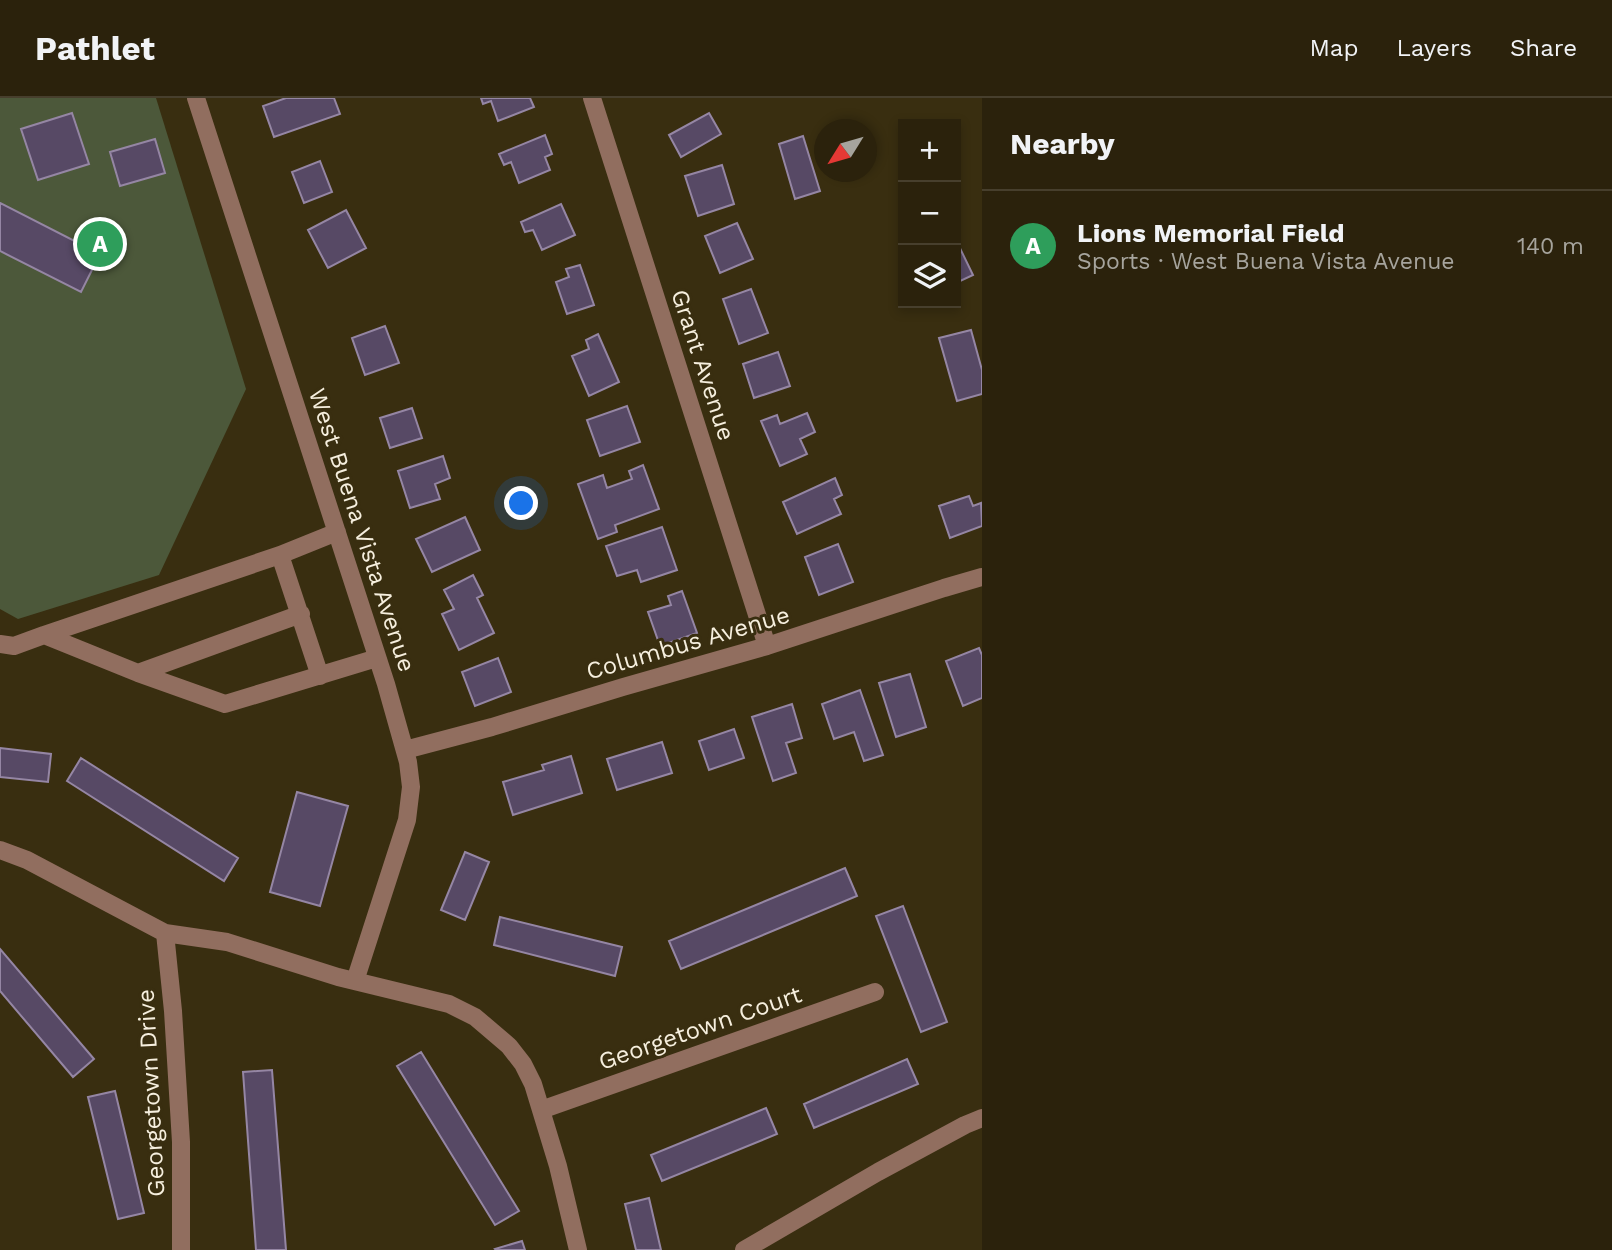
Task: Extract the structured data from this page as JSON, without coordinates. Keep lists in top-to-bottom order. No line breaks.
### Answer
{"streets":{"street":["Grant Avenue","West Buena Vista Avenue","Columbus Avenue","Georgetown Court","Georgetown Drive"]},"crossings":[["Grant Avenue","Columbus Avenue"],["West Buena Vista Avenue","Columbus Avenue"]],"north":"bottom left","page":{"header":"Pathlet","nav":["Map","Layers","Share"],"heading":"Nearby","map_buttons":["+","−"],"list":[{"mark":"A","name":"Lions Memorial Field","note":"Sports · West Buena Vista Avenue","value":"140 m"}],"pins":"A"}}
